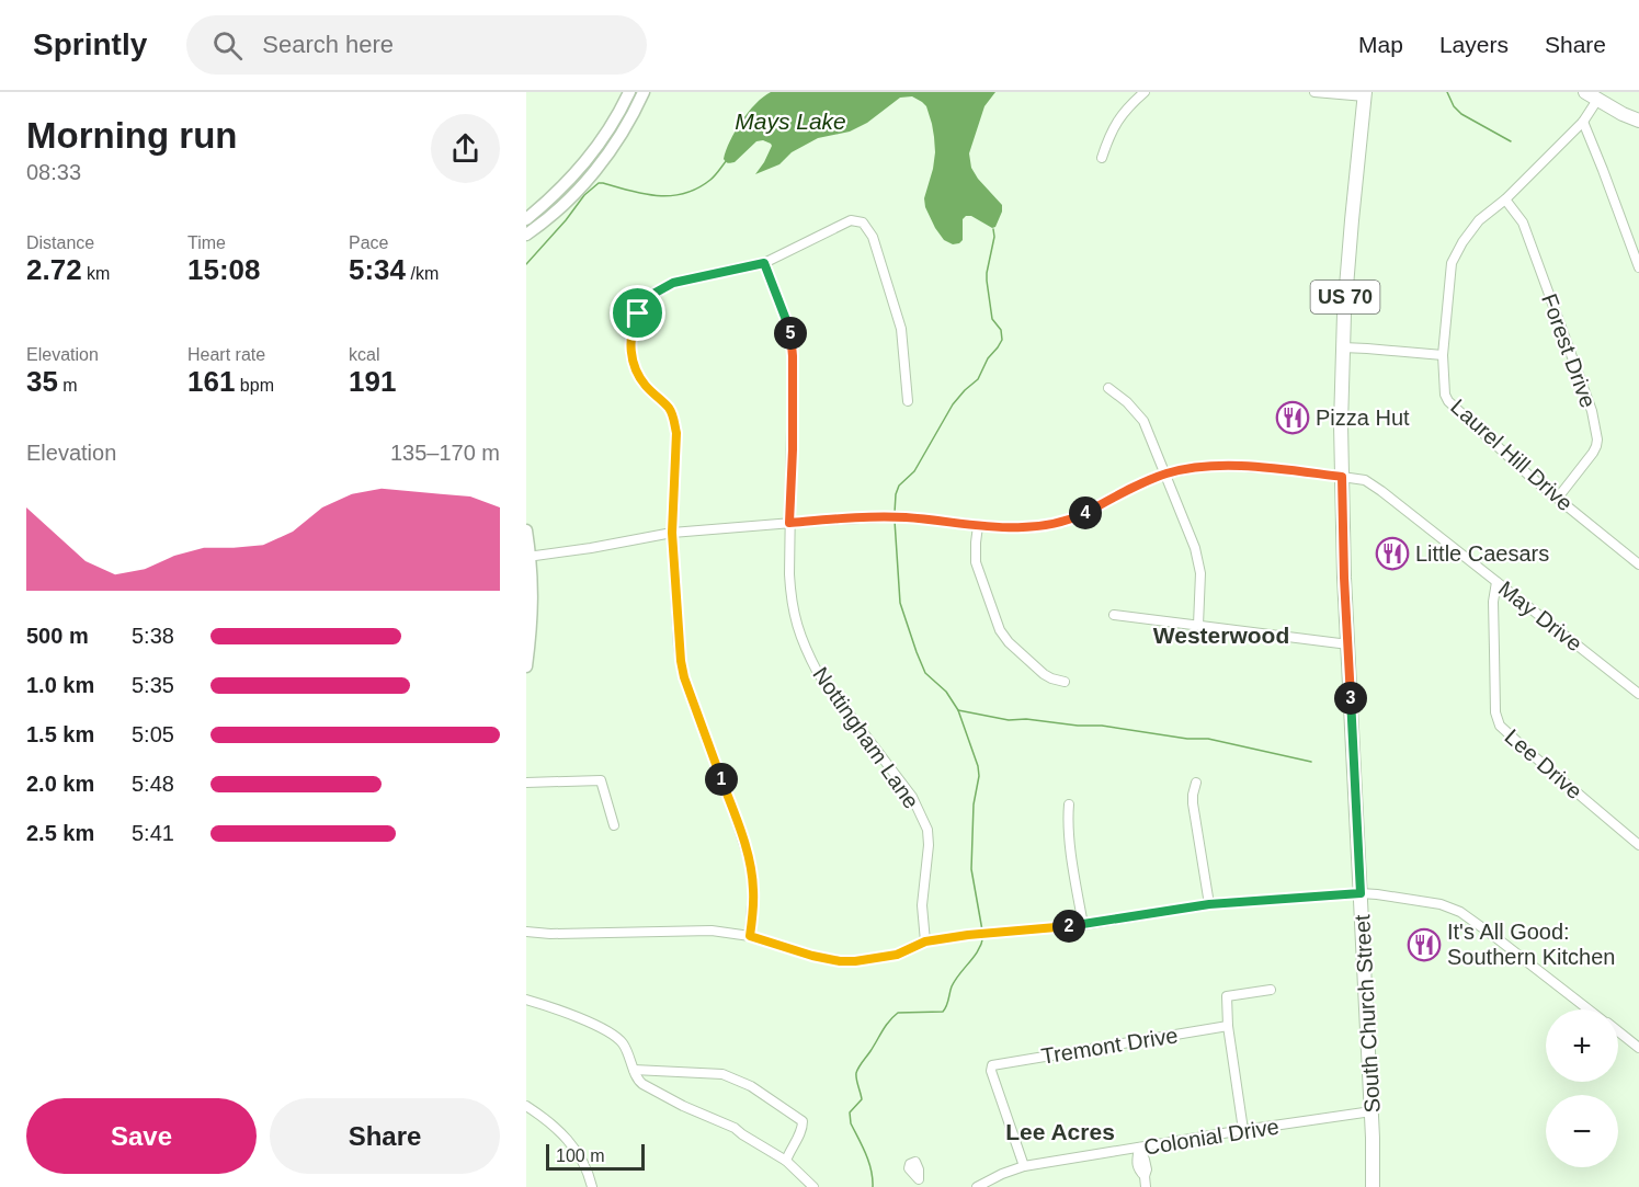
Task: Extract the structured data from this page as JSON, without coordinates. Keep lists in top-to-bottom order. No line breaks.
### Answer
{"streets":{"main road":["US 70","South Church Street"],"street":["Forest Drive","Laurel Hill Drive","May Drive","Nottingham Lane","Lee Drive","Tremont Drive","Colonial Drive"]},"crossings":[["Forest Drive","Laurel Hill Drive"],["May Drive","Nottingham Lane"],["May Drive","Lee Drive"],["May Drive","South Church Street"],["South Church Street","Colonial Drive"],["Tremont Drive","Colonial Drive"]],"districts":["Westerwood","Lee Acres"],"water":["Mays Lake"],"places":{"restaurant":["Pizza Hut","Little Caesars","It's All Good: Southern Kitchen"]},"scale_bar":"100 m","page":{"header":"Sprintly","search":"Search here","nav":["Map","Layers","Share"],"heading":["Morning run","08:33"],"stats":[["Distance","2.72 km"],["Time","15:08"],["Pace","5:34 /km"],["Elevation","35 m"],["Heart rate","161 bpm"],["kcal","191"]],"pins":["5","4","3","1","2"],"chart":["Elevation","135–170 m"],"list":[{"name":"500 m","note":"5:38"},{"name":"1.0 km","note":"5:35"},{"name":"1.5 km","note":"5:05"},{"name":"2.0 km","note":"5:48"},{"name":"2.5 km","note":"5:41"}],"map_buttons":["+","−"],"buttons":["Save","Share"],"scale":"100 m"}}
